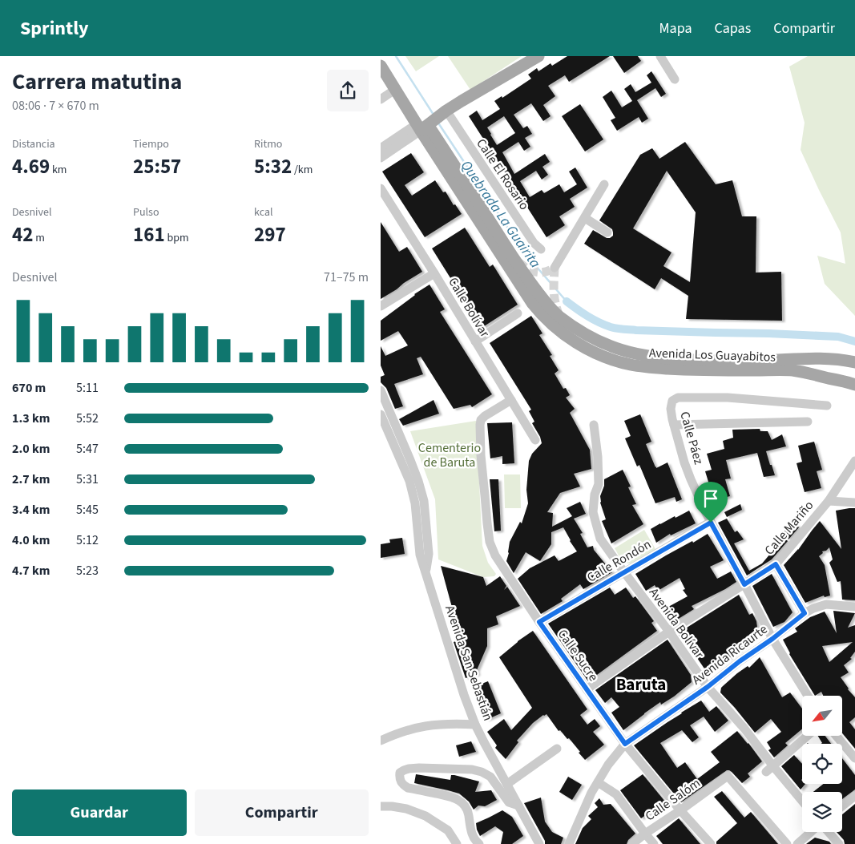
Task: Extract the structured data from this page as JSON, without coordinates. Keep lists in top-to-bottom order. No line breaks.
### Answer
{"streets":{"main road":["Avenida Los Guayabitos"],"street":["Calle El Rosario","Calle Bolívar","Calle Páez","Calle Mariño","Calle Rondón","Avenida Bolívar","Avenida Ricaurte","Calle Sucre","Avenida San Sebastián","Calle Salóm"]},"crossings":[["Calle El Rosario","Avenida Los Guayabitos"],["Calle Bolívar","Calle Sucre"],["Calle Páez","Calle Mariño"],["Calle Páez","Calle Rondón"],["Calle Páez","Avenida Ricaurte"],["Calle Mariño","Avenida Bolívar"],["Calle Mariño","Calle Sucre"],["Calle Rondón","Avenida Bolívar"],["Calle Rondón","Calle Sucre"],["Avenida Bolívar","Avenida Ricaurte"],["Avenida Ricaurte","Calle Sucre"],["Calle Sucre","Calle Salóm"]],"districts":["Baruta"],"water":["Quebrada La Guairita"],"parks":["Cementerio de Baruta"],"north":"bottom left","page":{"header":"Sprintly","nav":["Mapa","Capas","Compartir"],"heading":["Carrera matutina","08:06 · 7 × 670 m"],"stats":[["Distancia","4.69 km"],["Tiempo","25:57"],["Ritmo","5:32 /km"],["Desnivel","42 m"],["Pulso","161 bpm"],["kcal","297"]],"chart":["Desnivel","71–75 m"],"list":[{"name":"670 m","note":"5:11"},{"name":"1.3 km","note":"5:52"},{"name":"2.0 km","note":"5:47"},{"name":"2.7 km","note":"5:31"},{"name":"3.4 km","note":"5:45"},{"name":"4.0 km","note":"5:12"},{"name":"4.7 km","note":"5:23"}],"buttons":["Guardar","Compartir"]}}
